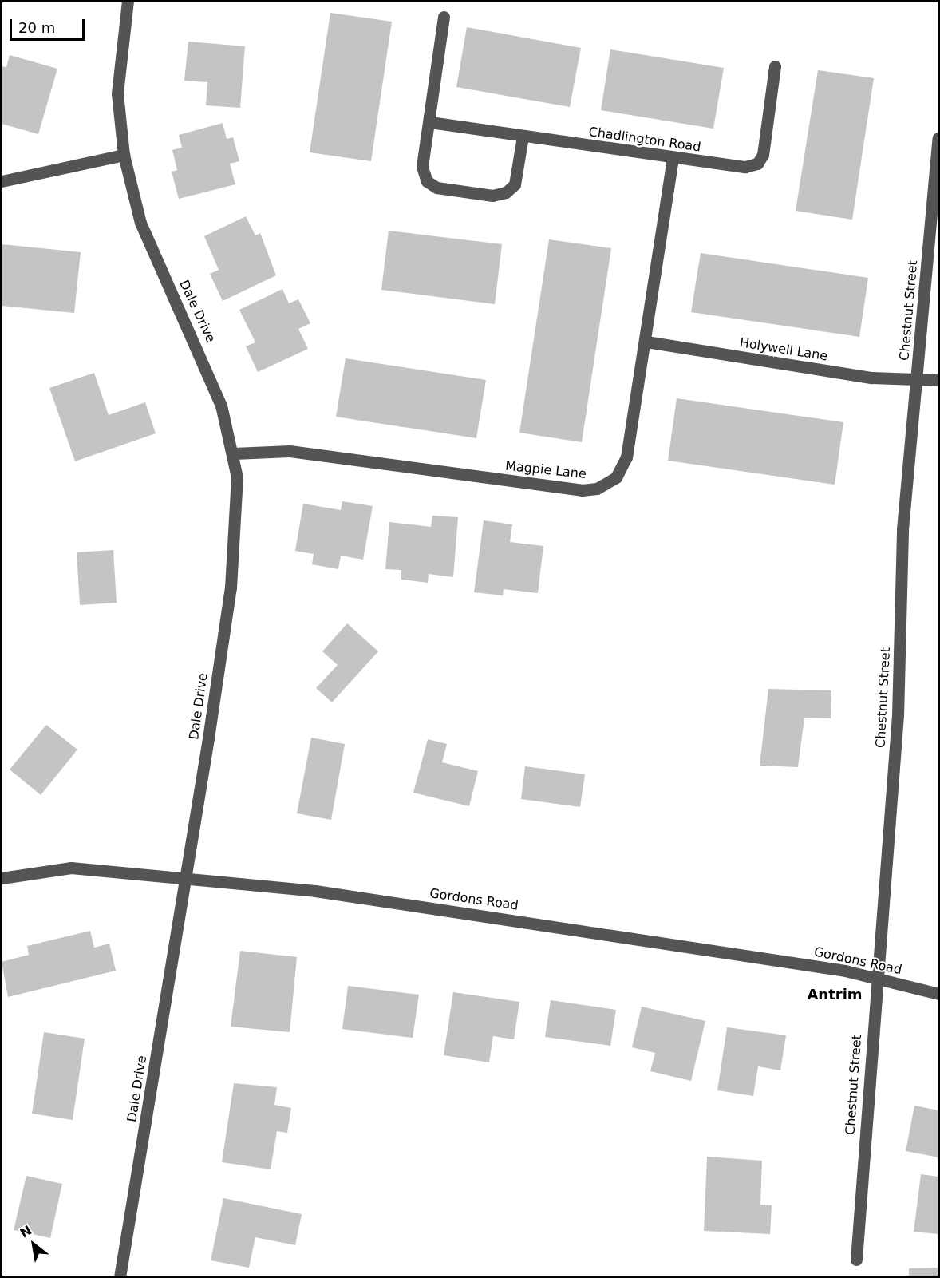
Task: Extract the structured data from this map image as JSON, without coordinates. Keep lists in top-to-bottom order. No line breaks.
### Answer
{"streets":{"street":["Chadlington Road","Chestnut Street","Dale Drive","Holywell Lane","Magpie Lane","Gordons Road"]},"crossings":[["Chadlington Road","Magpie Lane"],["Chestnut Street","Holywell Lane"],["Chestnut Street","Gordons Road"],["Dale Drive","Magpie Lane"],["Dale Drive","Gordons Road"],["Holywell Lane","Magpie Lane"]],"districts":["Antrim"],"scale_bar":"20 m","north":"top left"}
